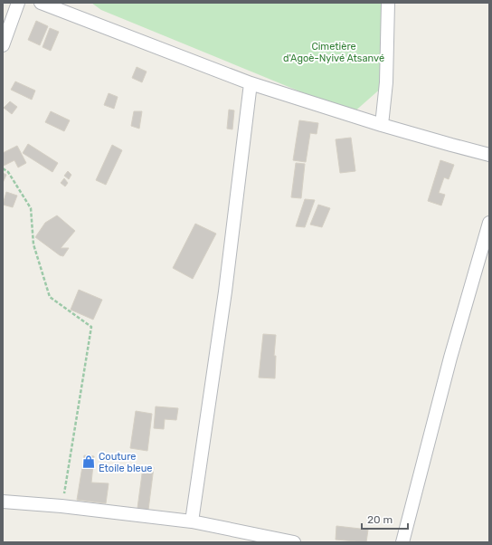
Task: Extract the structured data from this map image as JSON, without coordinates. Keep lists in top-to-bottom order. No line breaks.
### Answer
{"parks":["Cimetière d'Agoè-Nyivé Atsanvé"],"places":{"shop":["Couture Etoile bleue"]},"scale_bar":"20 m"}
